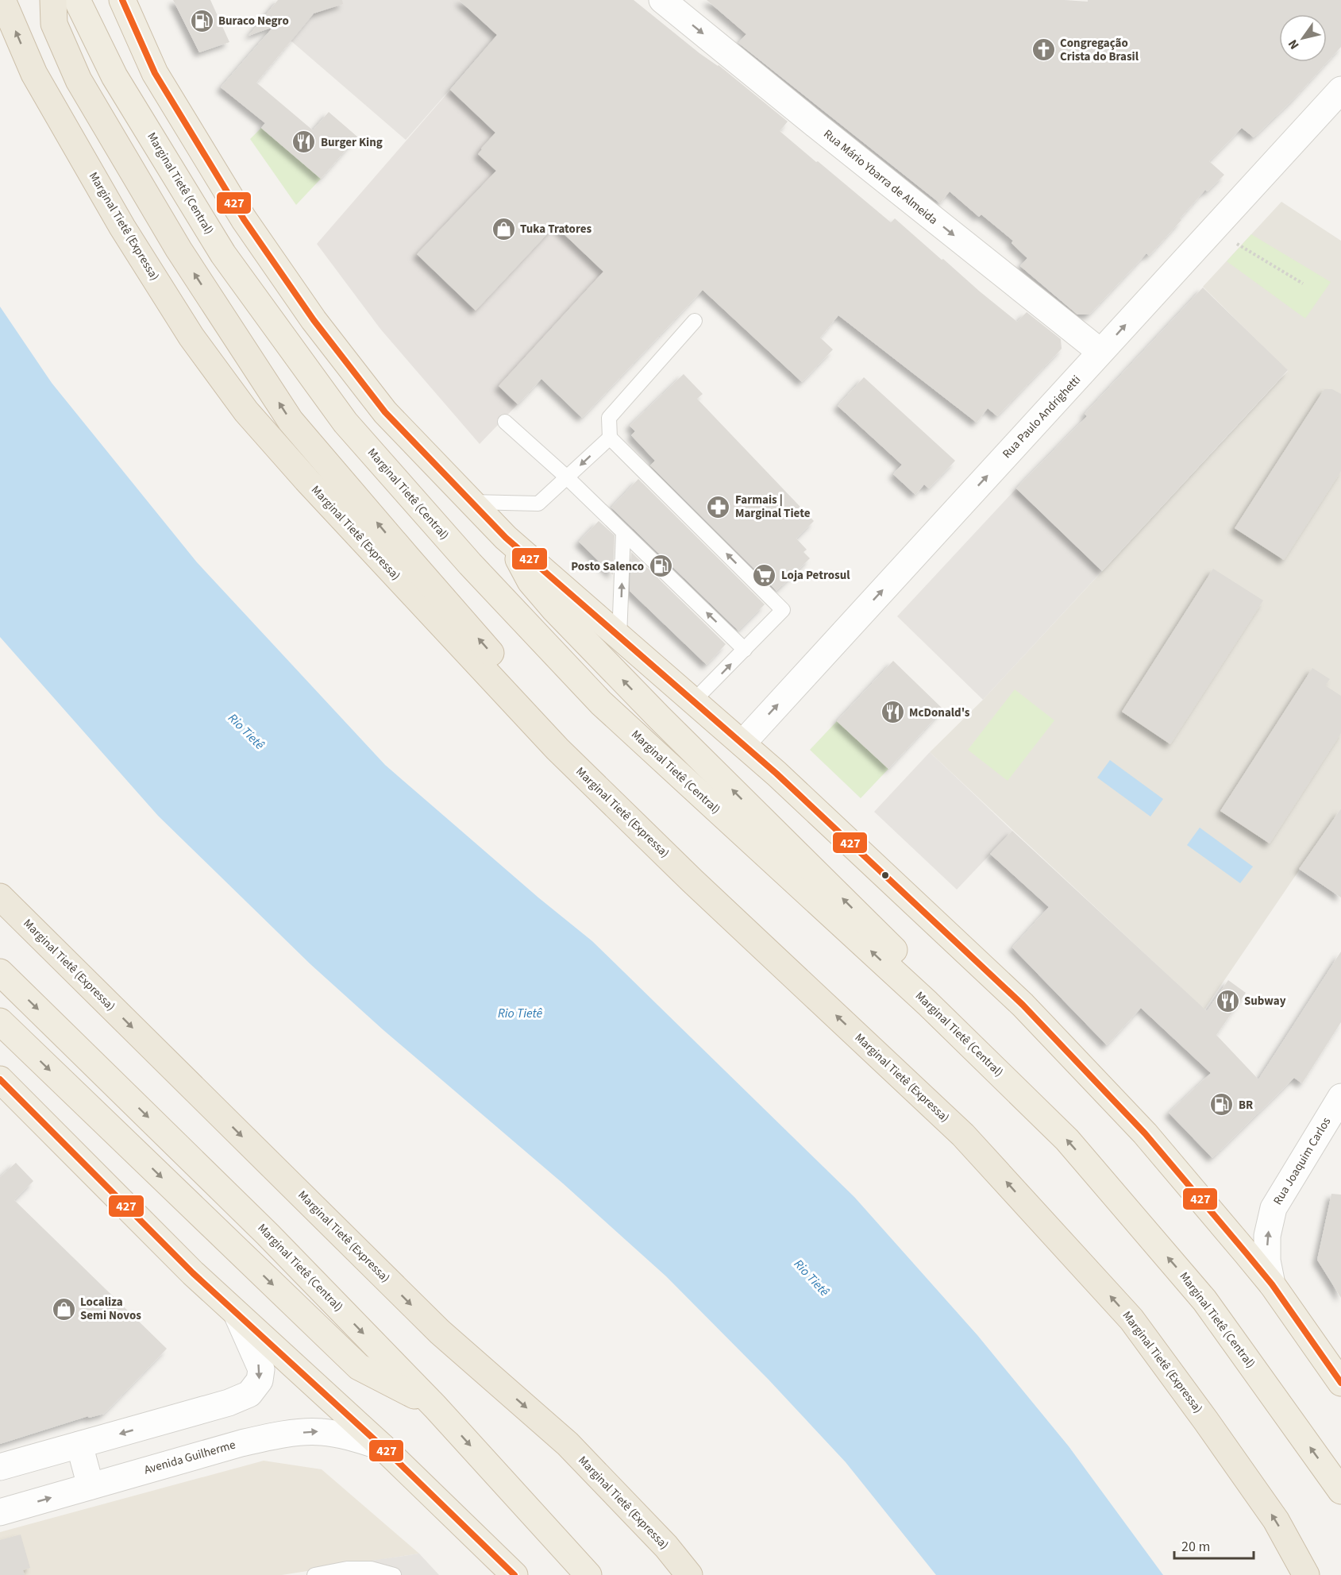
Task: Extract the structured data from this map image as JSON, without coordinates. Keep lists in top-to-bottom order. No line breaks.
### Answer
{"streets":{"highway":["Marginal Tietê (Central)","Marginal Tietê (Expressa)"],"street":["Rua Mário Ybarra de Almeida","Rua Paulo Andrighetti","Rua Joaquim Carlos","Avenida Guilherme"]},"crossings":[["Rua Mário Ybarra de Almeida","Rua Paulo Andrighetti"]],"one_way":["Rua Mário Ybarra de Almeida","Rua Paulo Andrighetti","Rua Joaquim Carlos","Avenida Guilherme"],"water":["Rio Tietê"],"places":{"fuel station":["Buraco Negro","Posto Salenco","BR"],"church":["Congregação Crista do Brasil"],"restaurant":["Burger King","McDonald's","Subway"],"shop":["Tuka Tratores","Localiza Semi Novos"],"pharmacy":["Farmais | Marginal Tiete"],"supermarket":["Loja Petrosul"]},"lines":["transit line 427"],"scale_bar":"20 m","north":"bottom left"}
